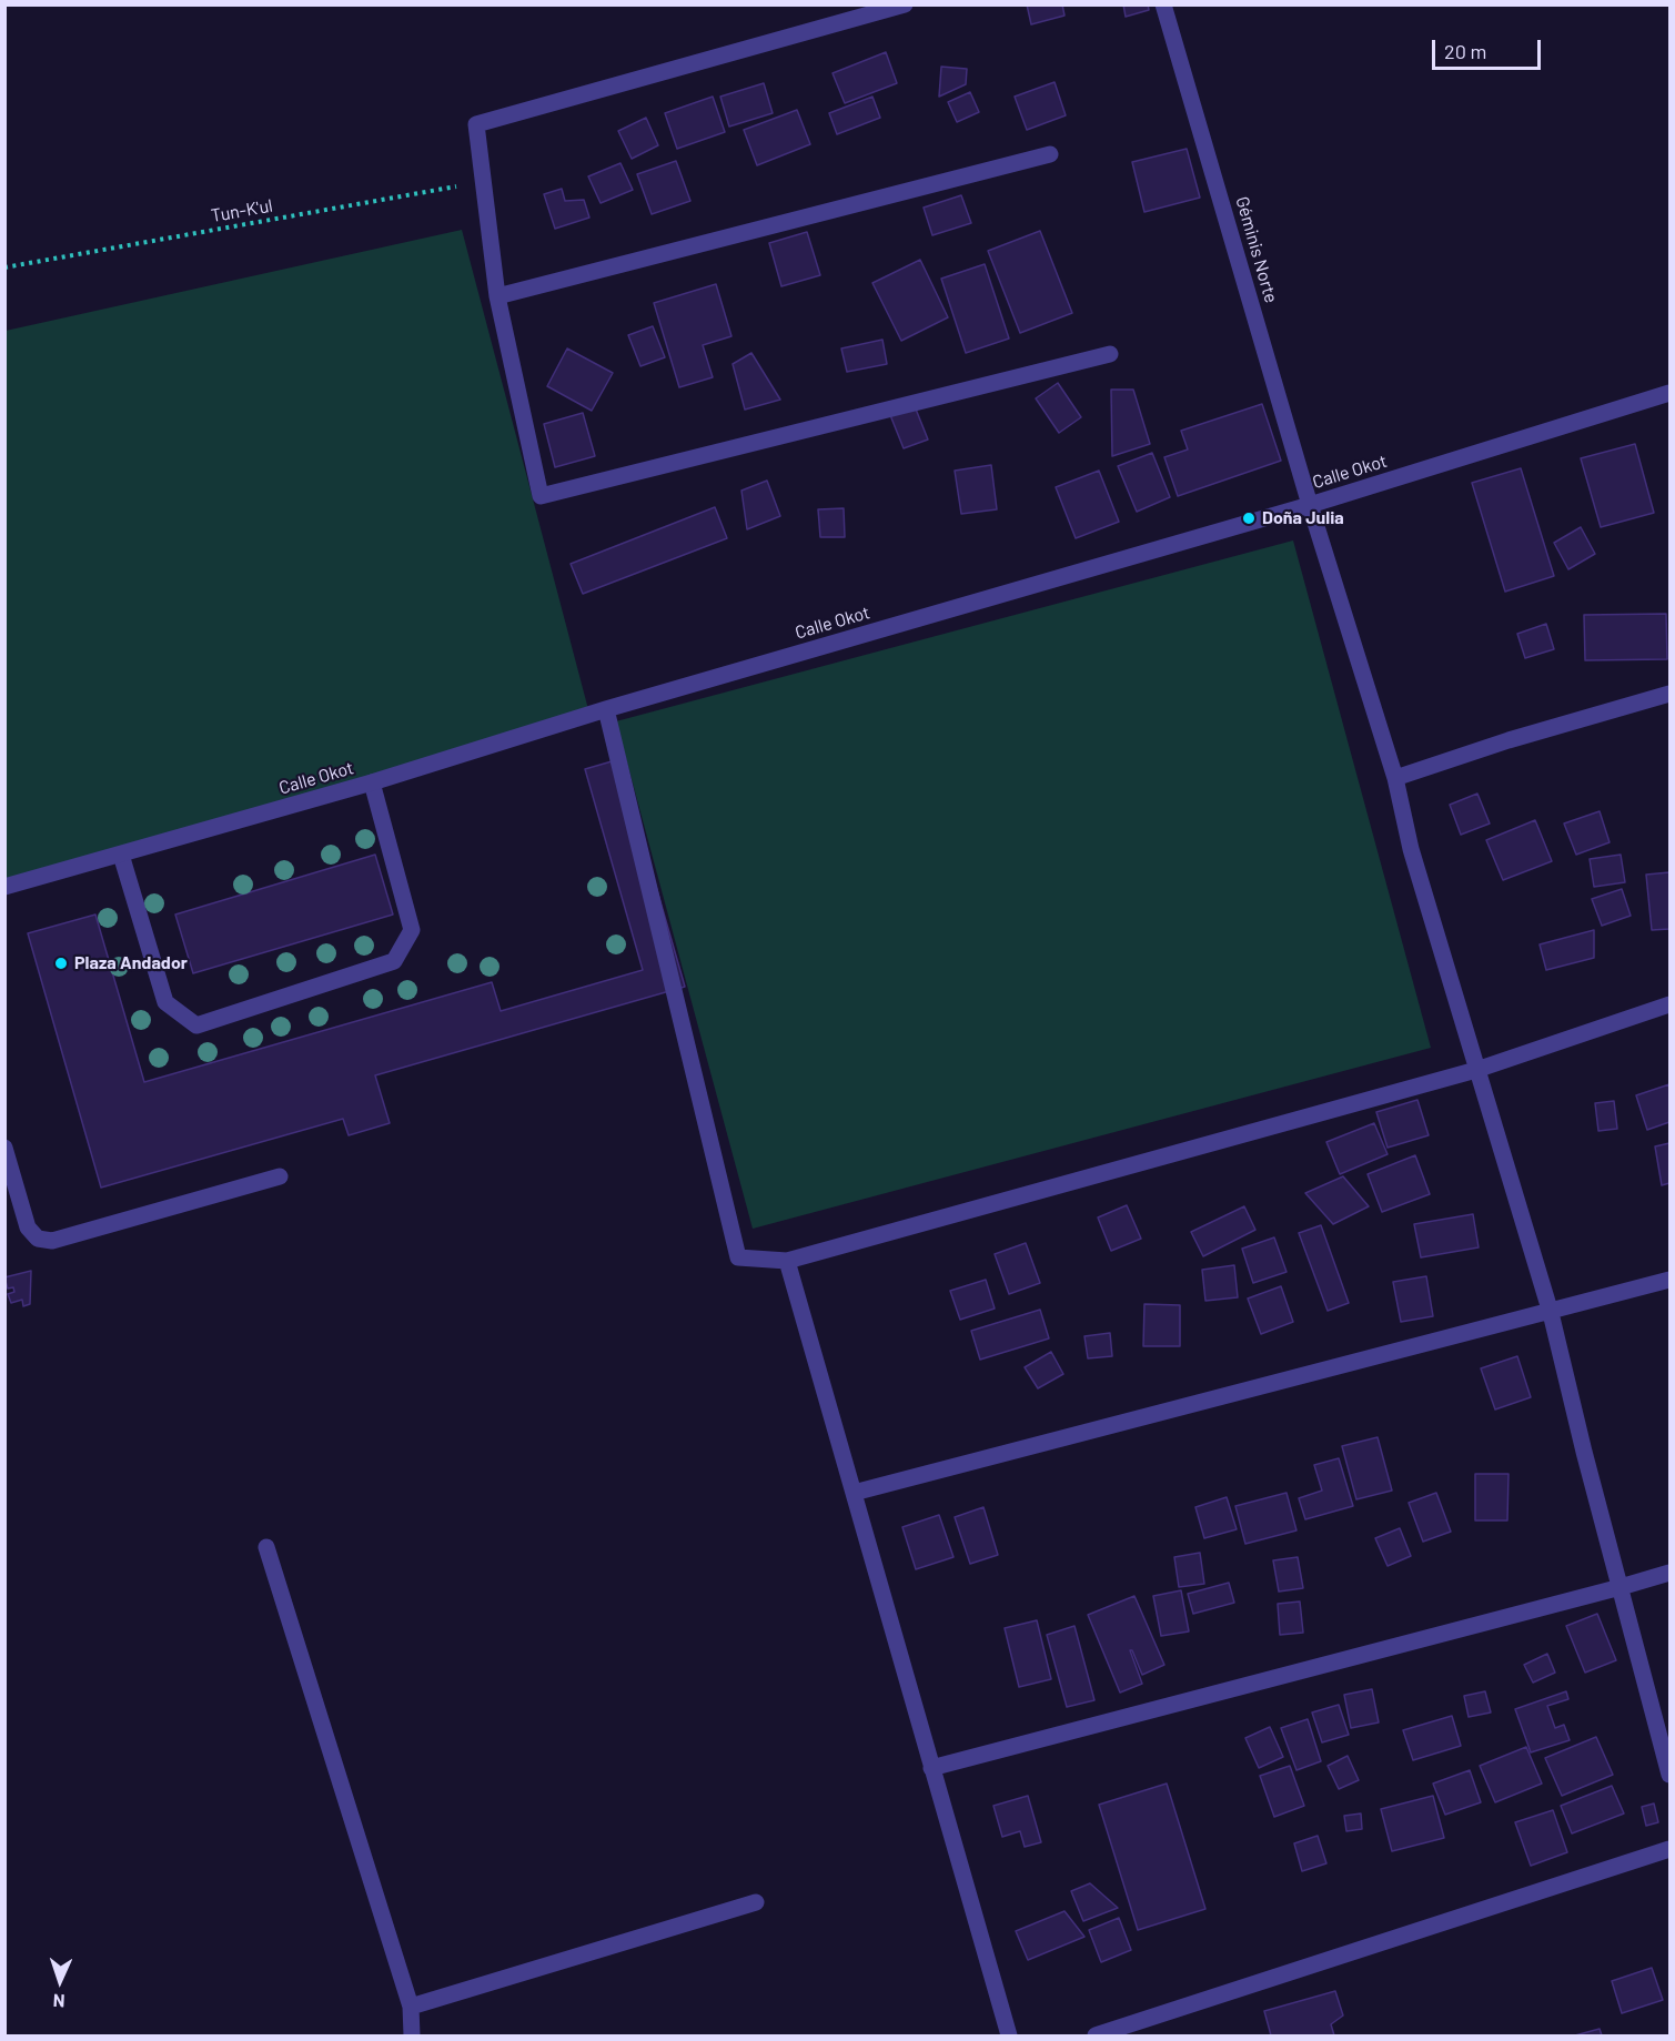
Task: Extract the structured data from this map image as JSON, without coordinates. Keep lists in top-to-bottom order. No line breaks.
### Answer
{"streets":{"street":["Géminis Norte","Calle Okot"],"path":["Tun-K'ul"]},"crossings":[["Géminis Norte","Calle Okot"]],"places":["Doña Julia","Plaza Andador"],"scale_bar":"20 m","north":"bottom"}
